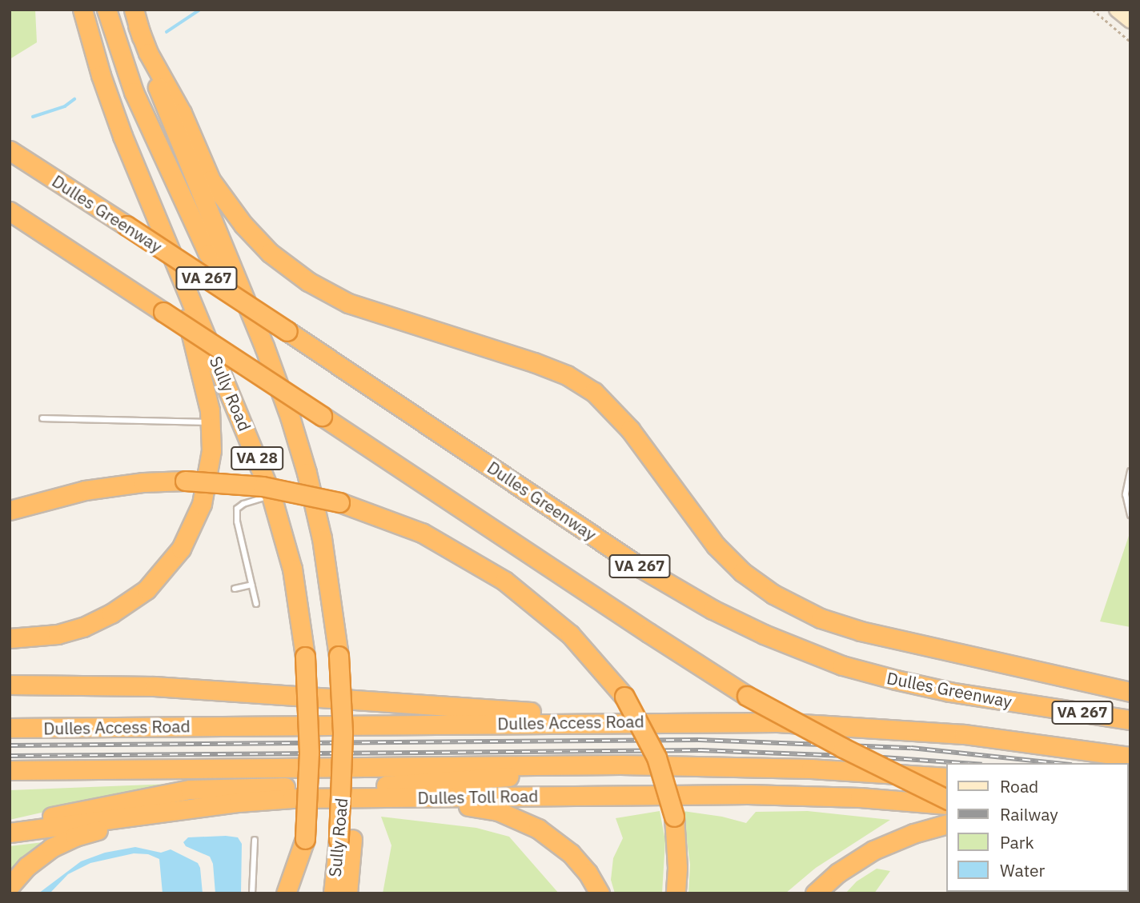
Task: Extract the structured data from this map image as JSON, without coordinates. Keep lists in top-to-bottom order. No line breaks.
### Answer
{"streets":{"highway":["Dulles Greenway","VA 267","Sully Road","VA 28","Dulles Access Road","Dulles Toll Road"]},"legend":["Road","Railway","Park","Water"]}
